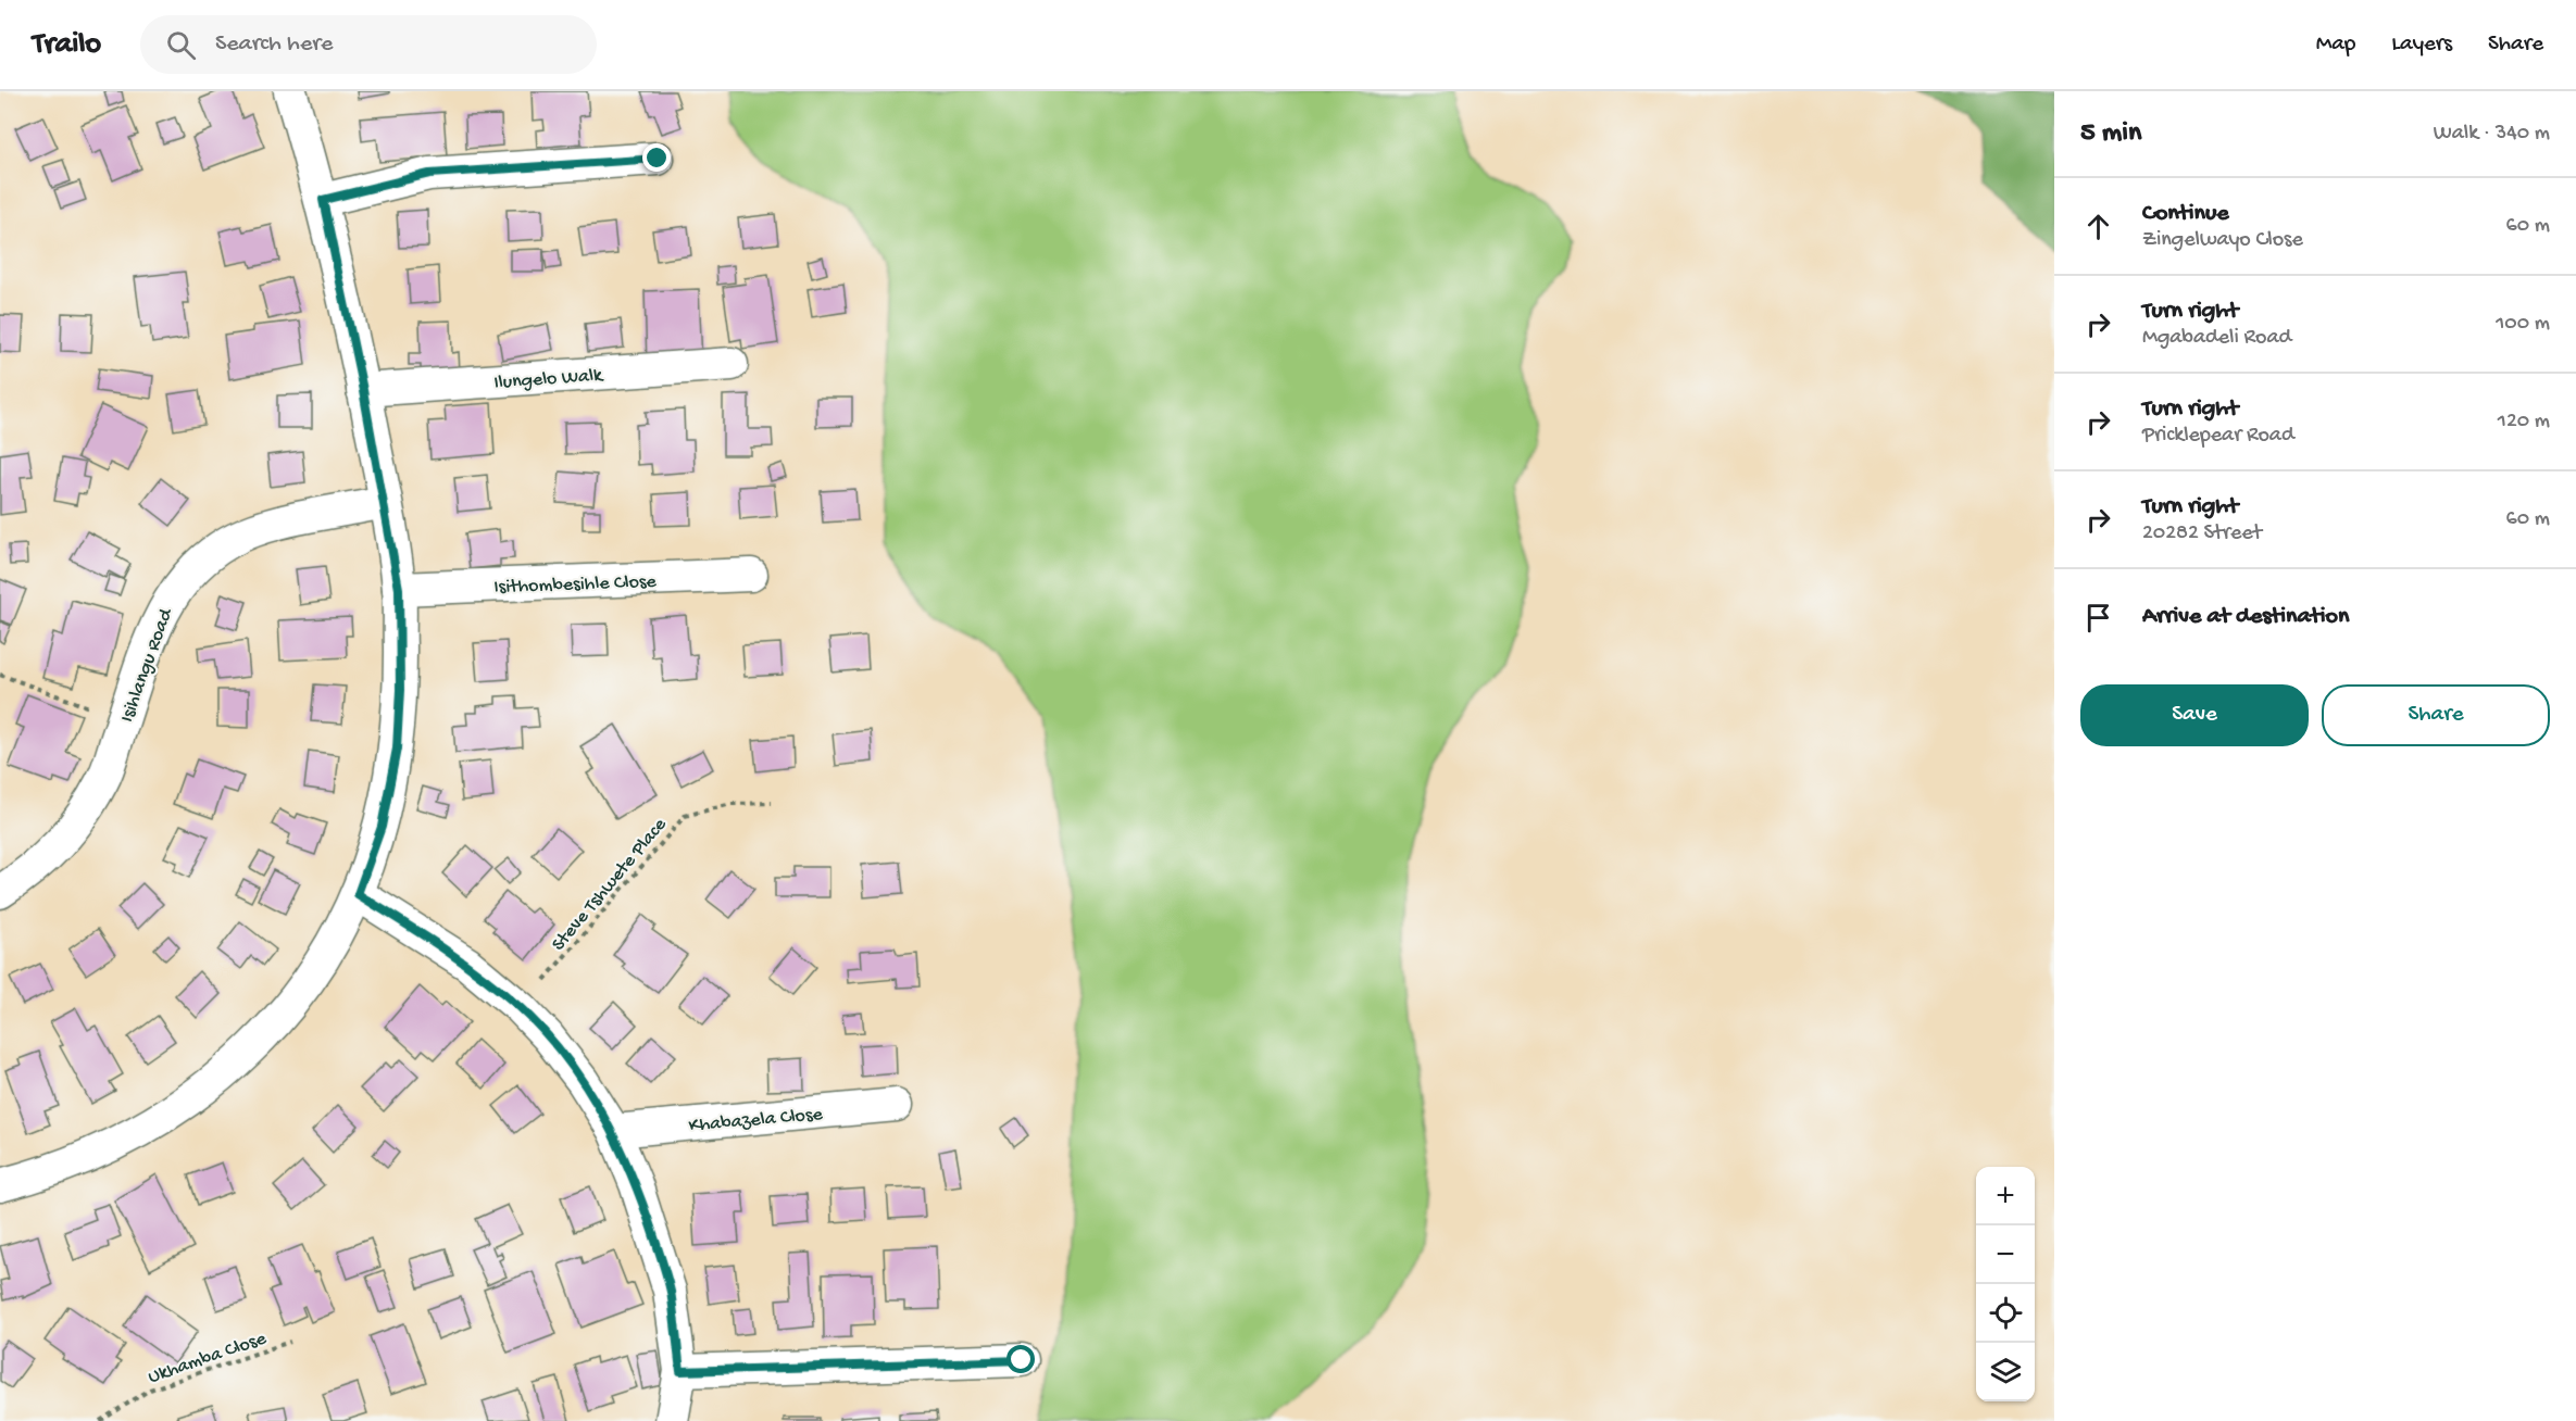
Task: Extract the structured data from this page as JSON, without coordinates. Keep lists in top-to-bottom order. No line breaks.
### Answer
{"streets":{"street":["Ilungelo Walk","Isithombesihle Close","Isihlangu Road","Khabazela Close"],"path":["Steve Tshwete Place","Ukhamba Close"]},"page":{"header":"Trailo","search":"Search here","nav":["Map","Layers","Share"],"heading":["5 min","Walk · 340 m"],"list":[["Continue","Zingelwayo Close","60 m"],["Turn right","Mgabadeli Road","100 m"],["Turn right","Pricklepear Road","120 m"],["Turn right","20282 Street","60 m"],"Arrive at destination"],"buttons":["Save","Share"],"map_buttons":["+","−"]}}
